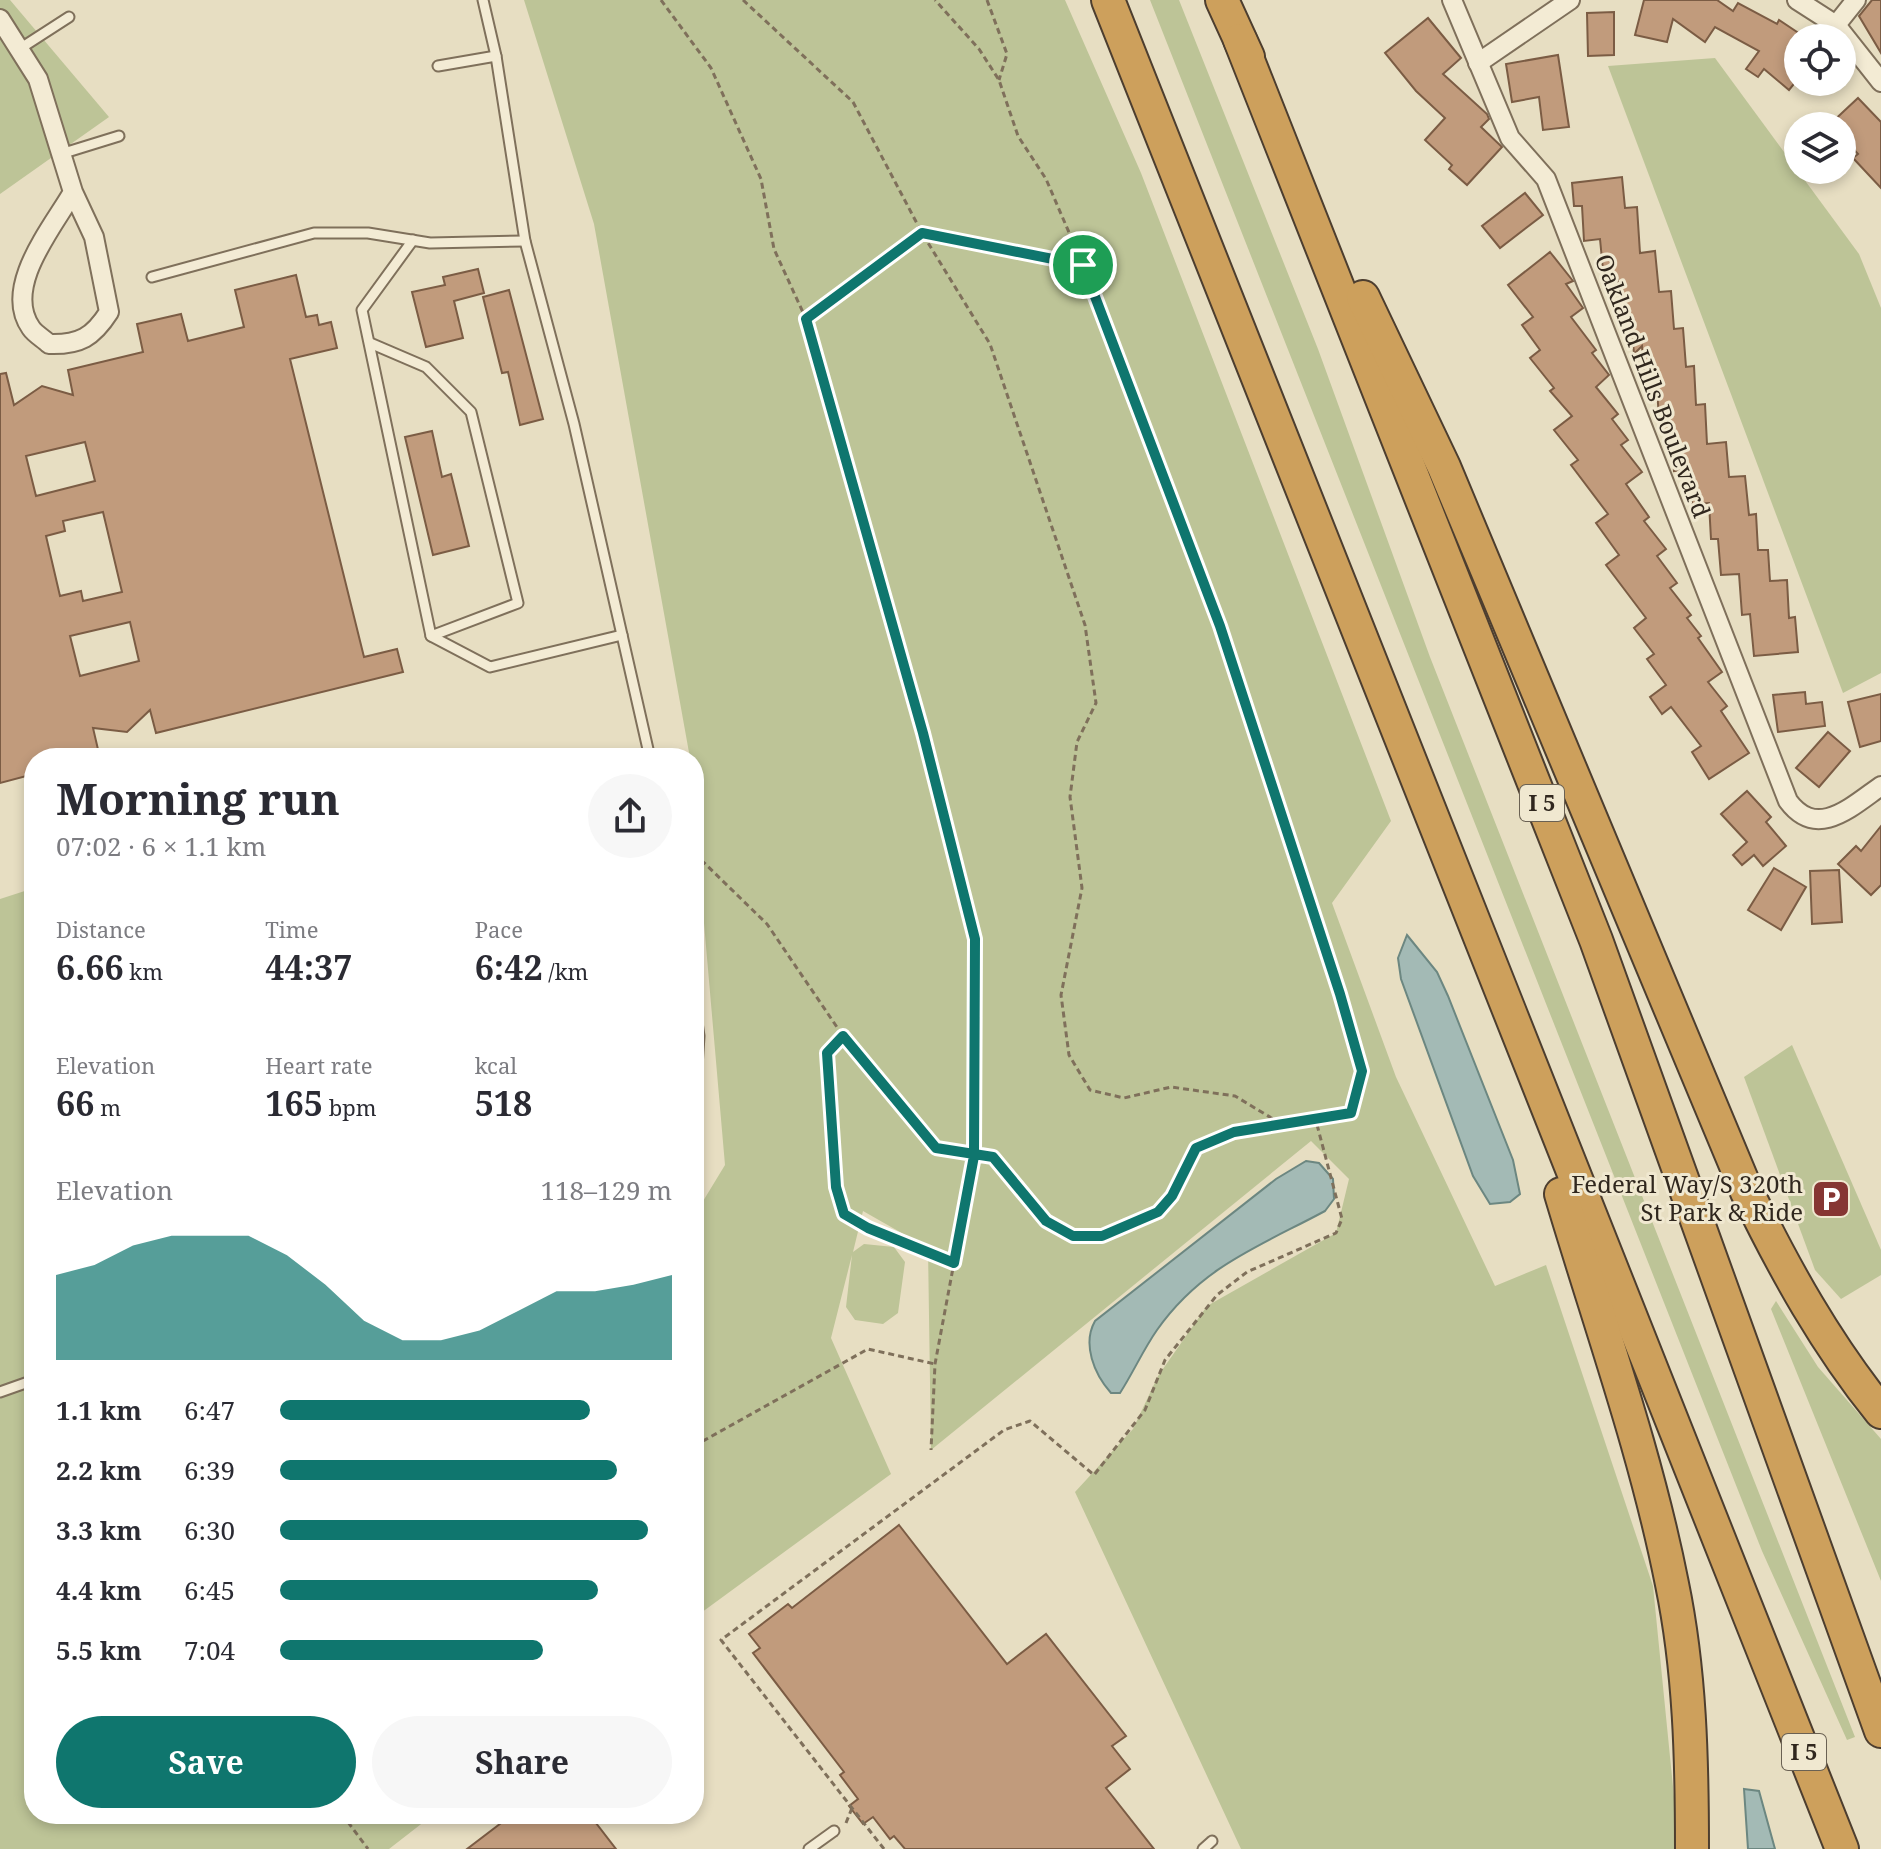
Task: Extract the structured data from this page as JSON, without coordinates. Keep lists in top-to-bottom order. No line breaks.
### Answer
{"streets":{"highway":["I 5"],"street":["Oakland Hills Boulevard"]},"places":{"parking":["Federal Way/S 320th St Park & Ride"]},"page":{"heading":["Morning run","07:02 · 6 × 1.1 km"],"stats":[["Distance","6.66 km"],["Time","44:37"],["Pace","6:42 /km"],["Elevation","66 m"],["Heart rate","165 bpm"],["kcal","518"]],"chart":["Elevation","118–129 m"],"list":[{"name":"1.1 km","note":"6:47"},{"name":"2.2 km","note":"6:39"},{"name":"3.3 km","note":"6:30"},{"name":"4.4 km","note":"6:45"},{"name":"5.5 km","note":"7:04"}],"buttons":["Save","Share"]}}
